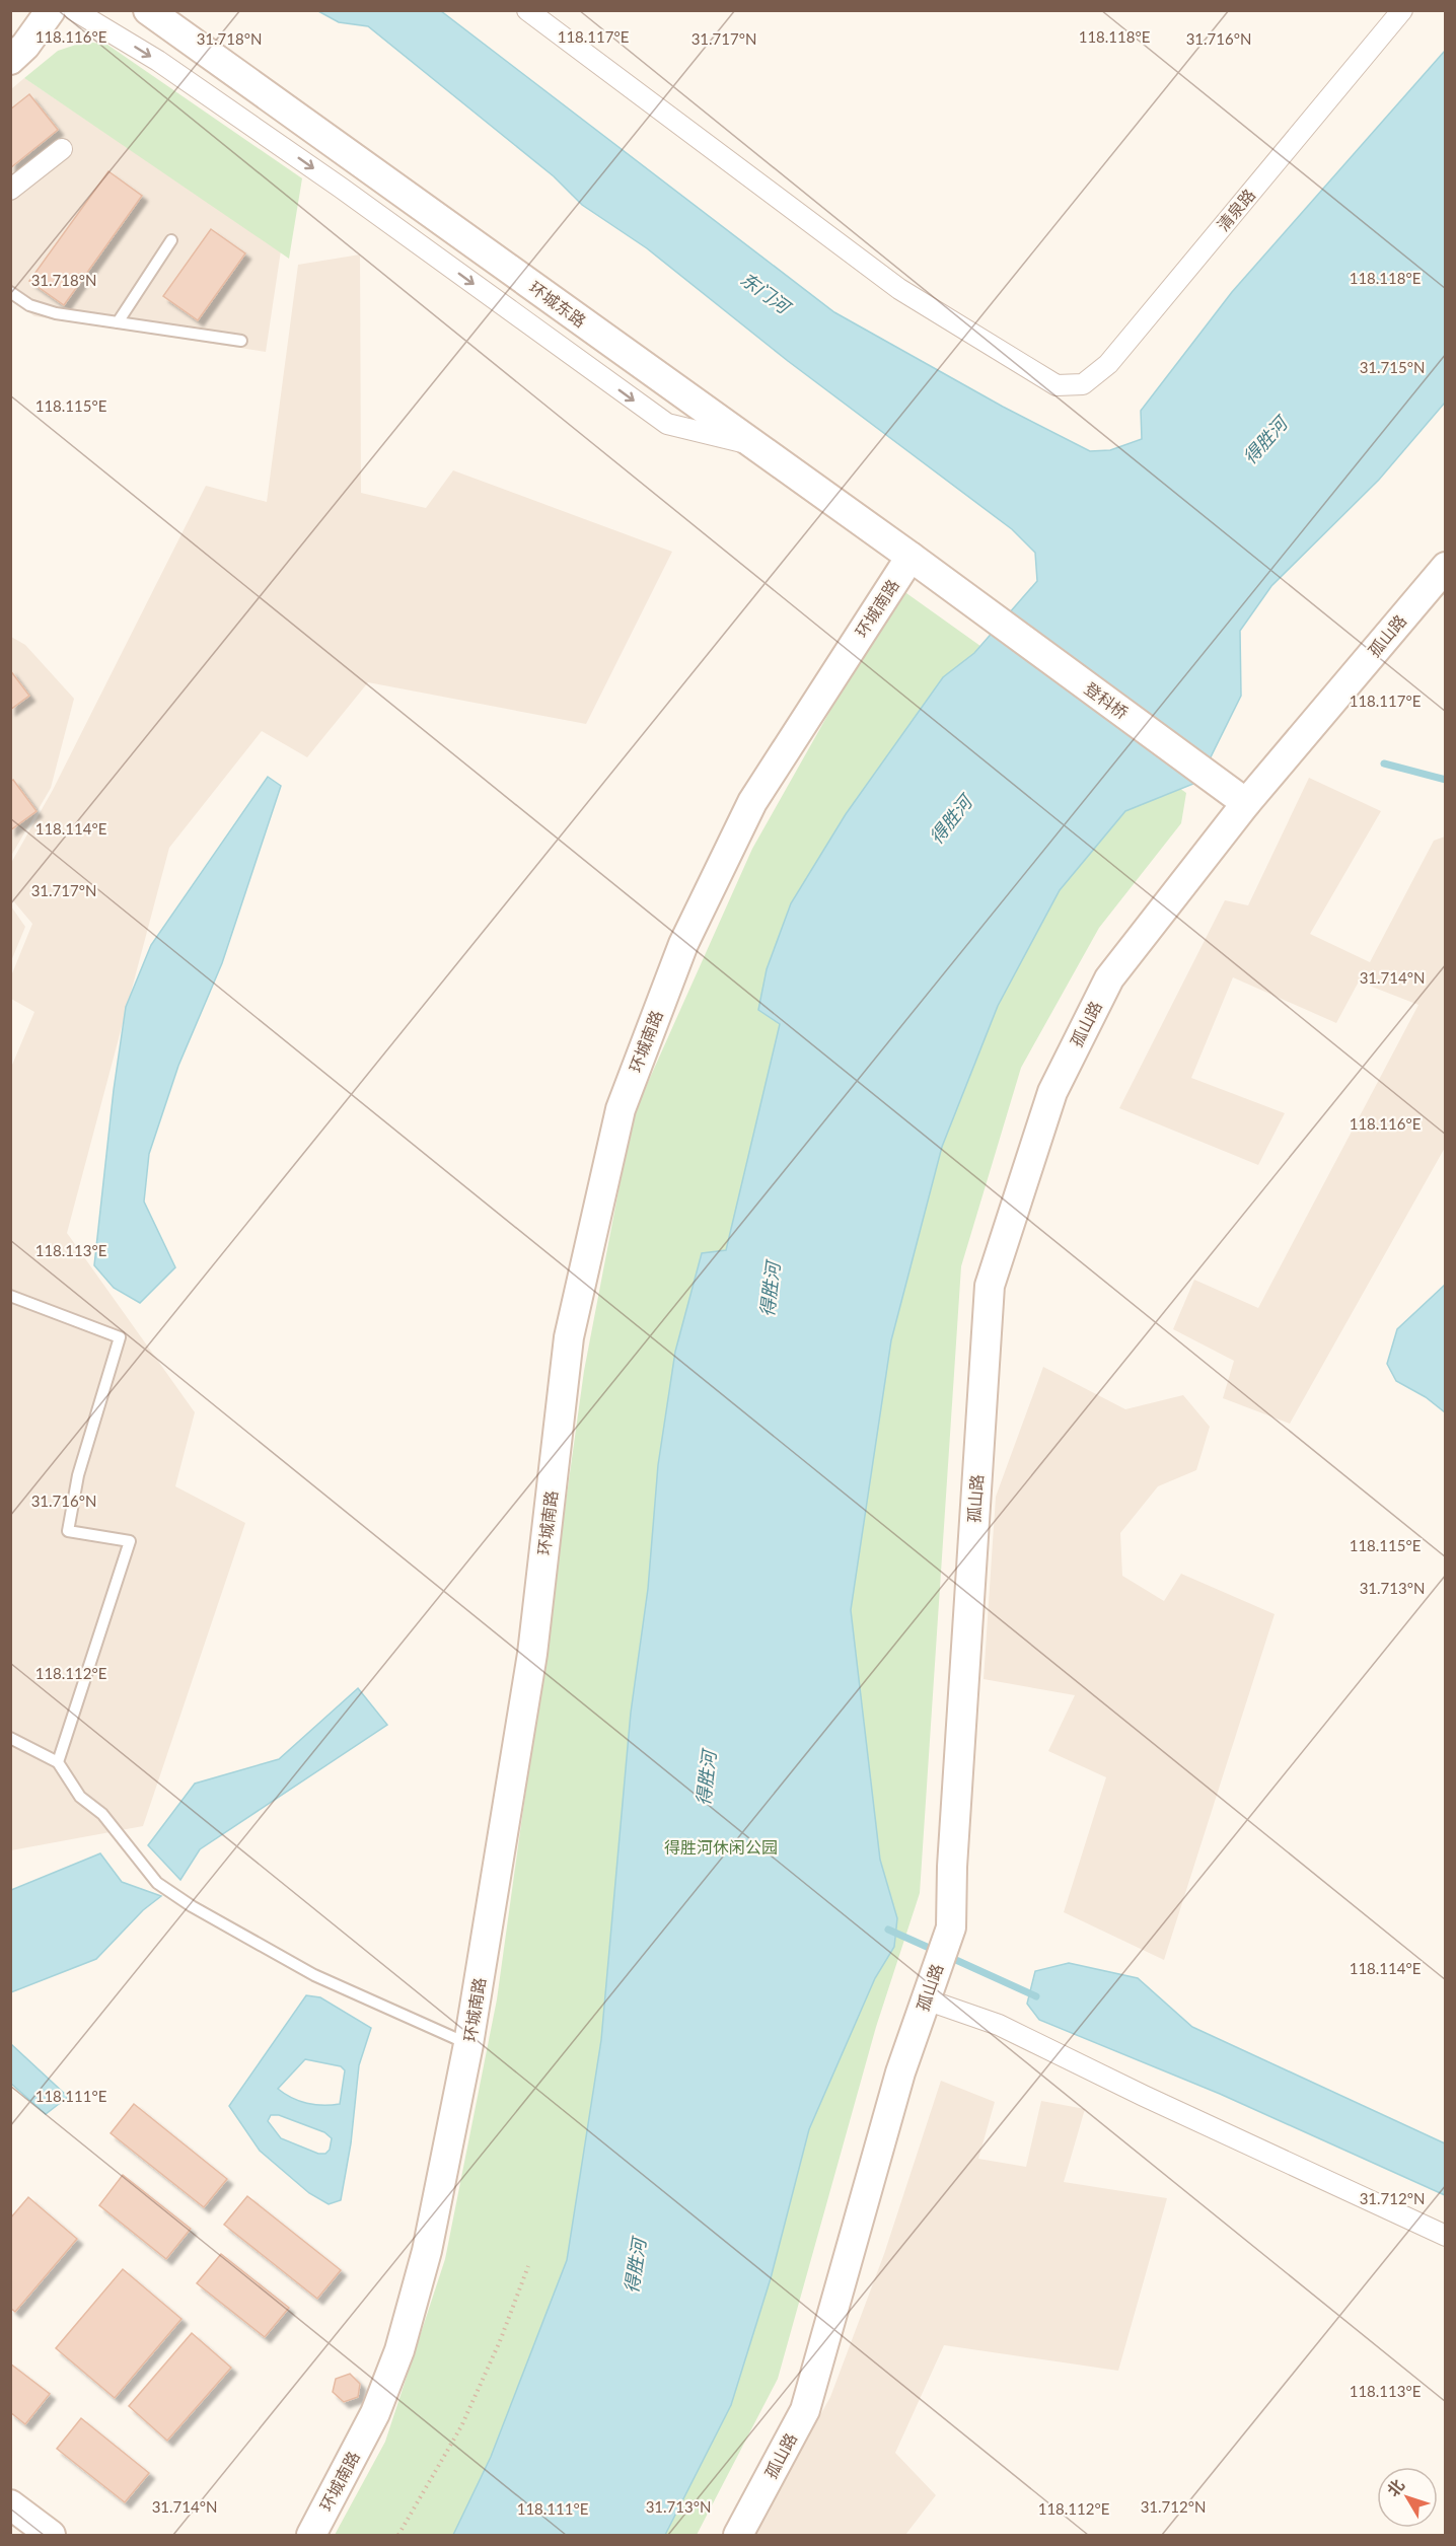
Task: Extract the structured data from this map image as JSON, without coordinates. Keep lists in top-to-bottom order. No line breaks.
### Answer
{"streets":{"main road":["环城东路","环城南路","孤山路","登科桥"],"street":["清泉路"]},"crossings":[["环城东路","环城南路"],["环城东路","登科桥"],["孤山路","登科桥"]],"water":["东门河","得胜河"],"parks":["得胜河休闲公园"],"north":"top left","coordinates":["118.116°E","118.117°E","118.118°E","31.718°N","31.717°N","31.716°N","31.715°N","118.115°E","118.114°E","31.714°N","118.113°E","31.713°N","118.112°E","118.111°E","31.712°N"]}
